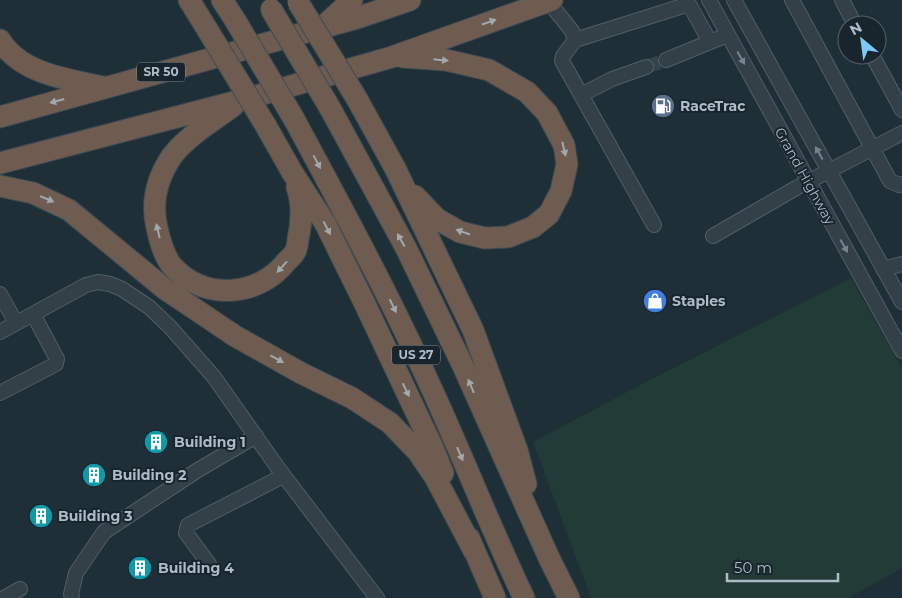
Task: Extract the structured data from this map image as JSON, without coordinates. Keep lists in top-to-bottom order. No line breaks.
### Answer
{"streets":{"highway":["SR 50","US 27"],"street":["Grand Highway"]},"places":{"fuel station":["RaceTrac"],"shop":["Staples"],"building":["Building 1","Building 2","Building 3","Building 4"]},"scale_bar":"50 m","north":"top left"}
